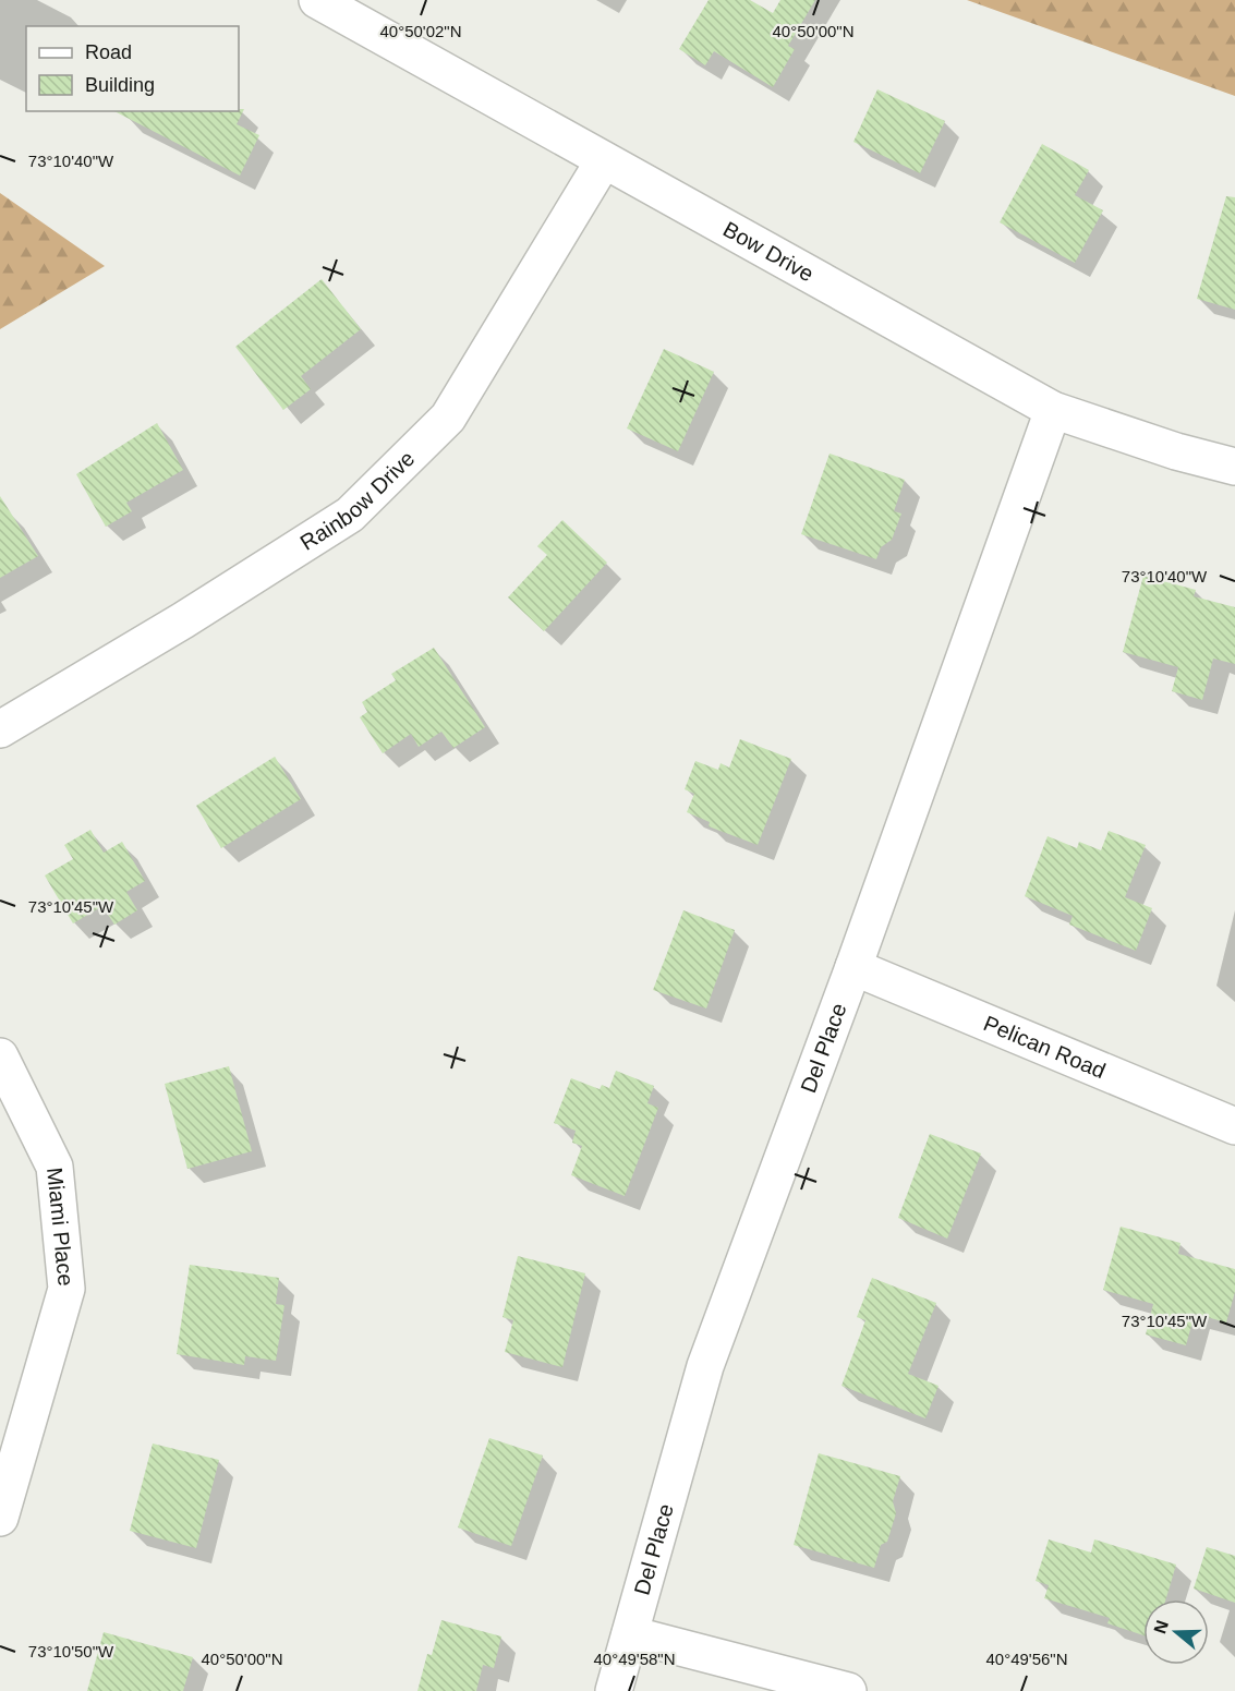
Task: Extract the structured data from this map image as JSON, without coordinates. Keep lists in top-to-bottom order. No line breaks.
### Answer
{"streets":{"street":["Bow Drive","Rainbow Drive","Del Place","Pelican Road","Miami Place"]},"crossings":[["Bow Drive","Rainbow Drive"],["Bow Drive","Del Place"],["Del Place","Pelican Road"]],"legend":["Road","Building"],"north":"left","coordinates":["40°50'02\"N","40°50'00\"N","73°10'40\"W","73°10'45\"W","73°10'50\"W","40°49'58\"N","40°49'56\"N"]}
